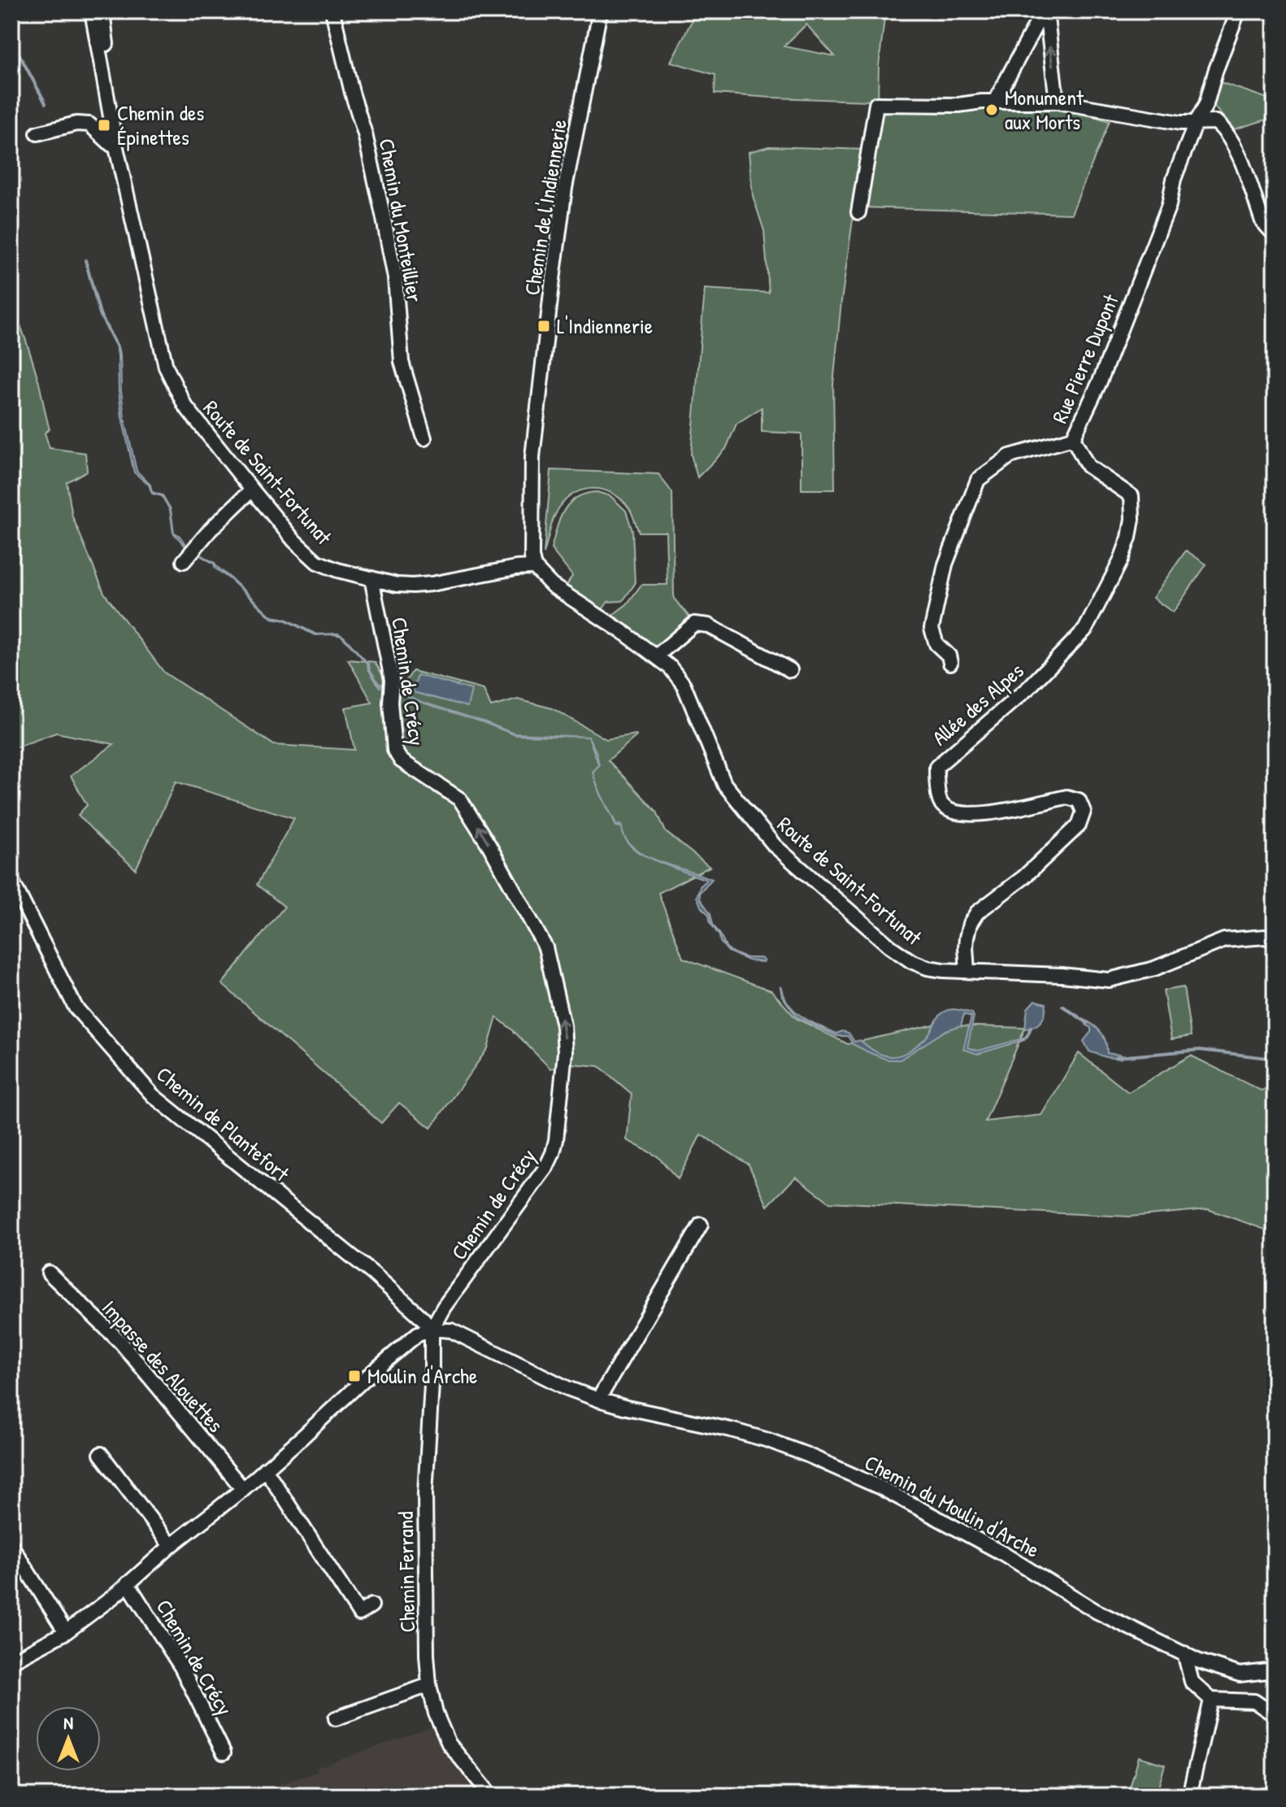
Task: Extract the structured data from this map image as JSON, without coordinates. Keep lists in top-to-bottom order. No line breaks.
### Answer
{"streets":{"street":["Chemin de l'Indiennerie","Chemin du Monteillier","Rue Pierre Dupont","Route de Saint-Fortunat","Chemin de Crécy","Allée des Alpes","Chemin de Plantefort","Impasse des Alouettes","Chemin du Moulin d'Arche","Chemin Ferrand"]},"crossings":[["Chemin de l'Indiennerie","Route de Saint-Fortunat"],["Rue Pierre Dupont","Allée des Alpes"],["Route de Saint-Fortunat","Chemin de Crécy"],["Route de Saint-Fortunat","Allée des Alpes"],["Chemin de Crécy","Chemin de Plantefort"],["Chemin de Crécy","Impasse des Alouettes"],["Chemin de Crécy","Chemin du Moulin d'Arche"],["Chemin de Crécy","Chemin Ferrand"],["Chemin de Plantefort","Chemin du Moulin d'Arche"],["Chemin de Plantefort","Chemin Ferrand"],["Chemin du Moulin d'Arche","Chemin Ferrand"]],"one_way":["Chemin de Crécy"],"places":{"other":["Monument aux Morts"],"transit":["Chemin des Épinettes","L'Indiennerie","Moulin d'Arche"]},"north":"top"}
